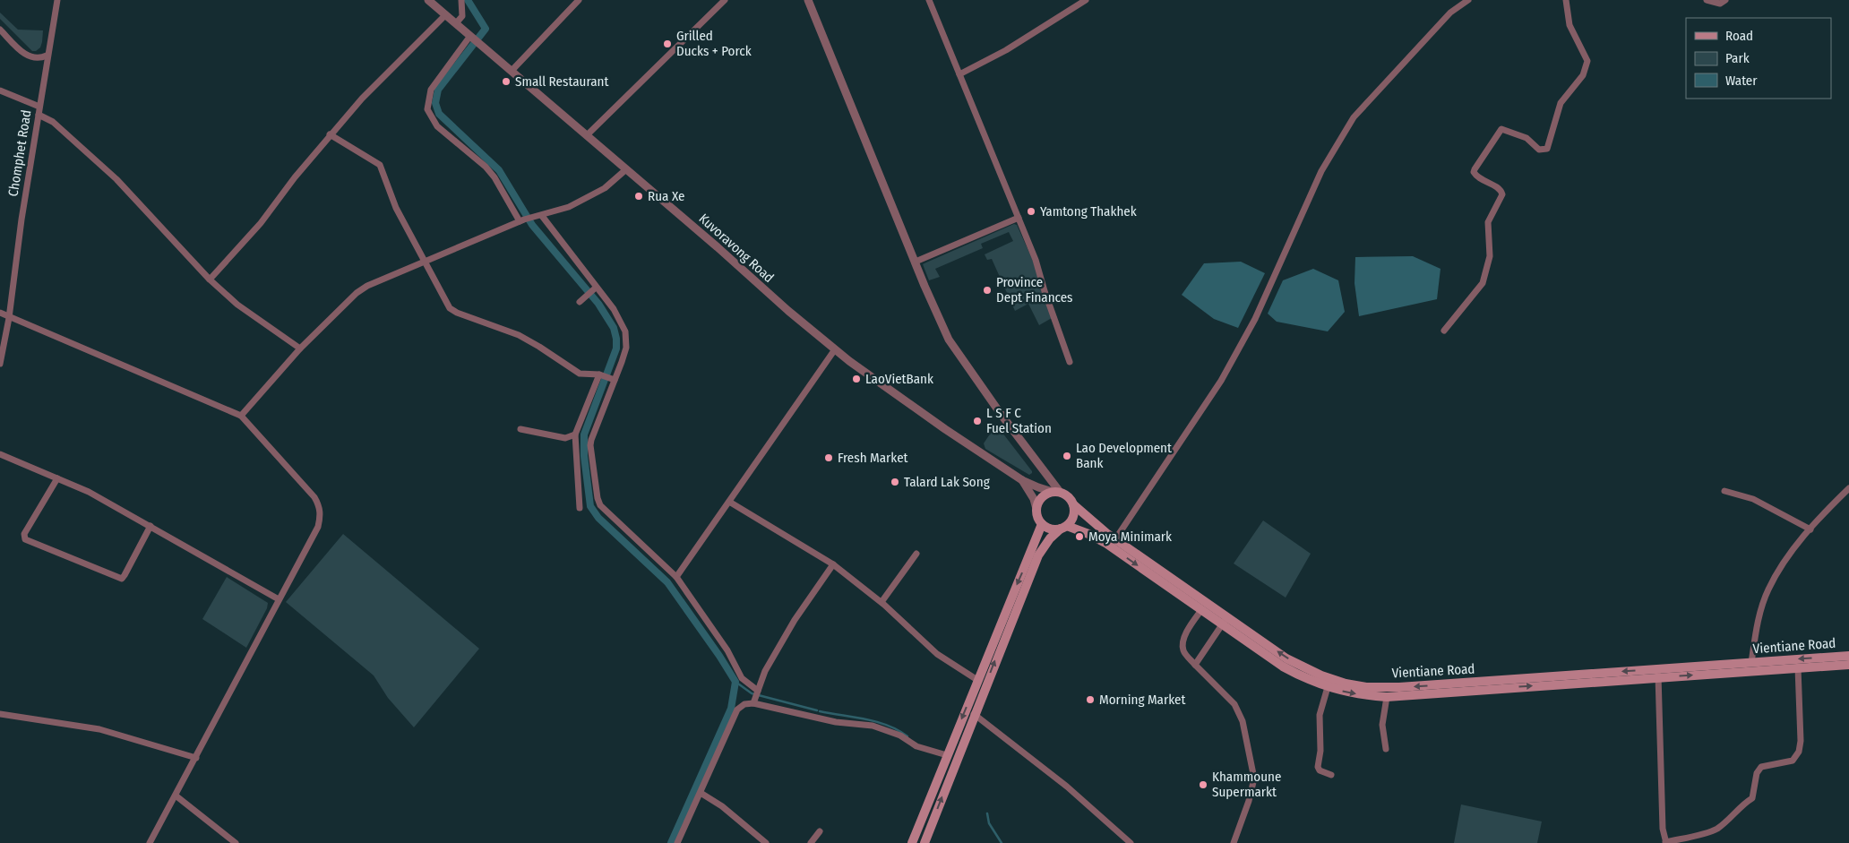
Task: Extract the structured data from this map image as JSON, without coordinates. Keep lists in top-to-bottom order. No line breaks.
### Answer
{"streets":{"main road":["Vientiane Road"],"street":["Chomphet Road","Kuvoravong Road"]},"places":["Grilled Ducks + Porck","Small Restaurant","Rua Xe","Yamtong Thakhek","Province Dept Finances","LaoVietBank","L S F C Fuel Station","Lao Development Bank","Fresh Market","Talard Lak Song","Moya Minimark","Morning Market","Khammoune Supermarkt"],"legend":["Road","Park","Water"]}
